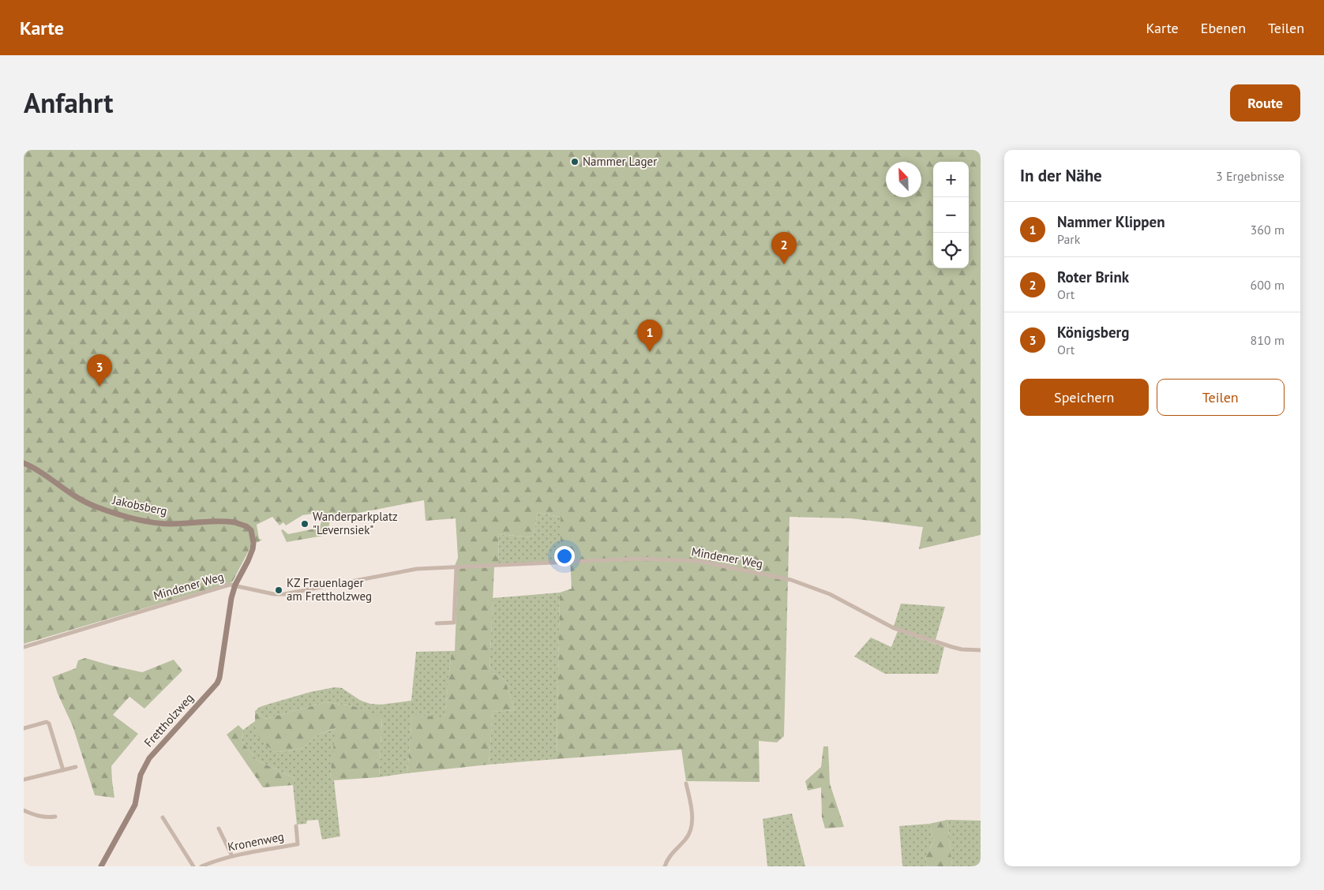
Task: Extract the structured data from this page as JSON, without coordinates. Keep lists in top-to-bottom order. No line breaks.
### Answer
{"streets":{"street":["Jakobsberg","Mindener Weg","Frettholzweg","Kronenweg"]},"crossings":[["Jakobsberg","Mindener Weg"],["Jakobsberg","Frettholzweg"],["Mindener Weg","Frettholzweg"]],"places":["Nammer Lager","Wanderparkplatz \"Levernsiek\"","KZ Frauenlager am Frettholzweg"],"north":"top left","page":{"header":"Karte","nav":["Karte","Ebenen","Teilen"],"title":"Anfahrt","buttons":["Route",["Speichern","Teilen"]],"heading":["In der Nähe","3 Ergebnisse"],"map_buttons":["+","−"],"list":[{"mark":"1","name":"Nammer Klippen","note":"Park","value":"360 m"},{"mark":"2","name":"Roter Brink","note":"Ort","value":"600 m"},{"mark":"3","name":"Königsberg","note":"Ort","value":"810 m"}],"pins":["2","1","3"]}}
